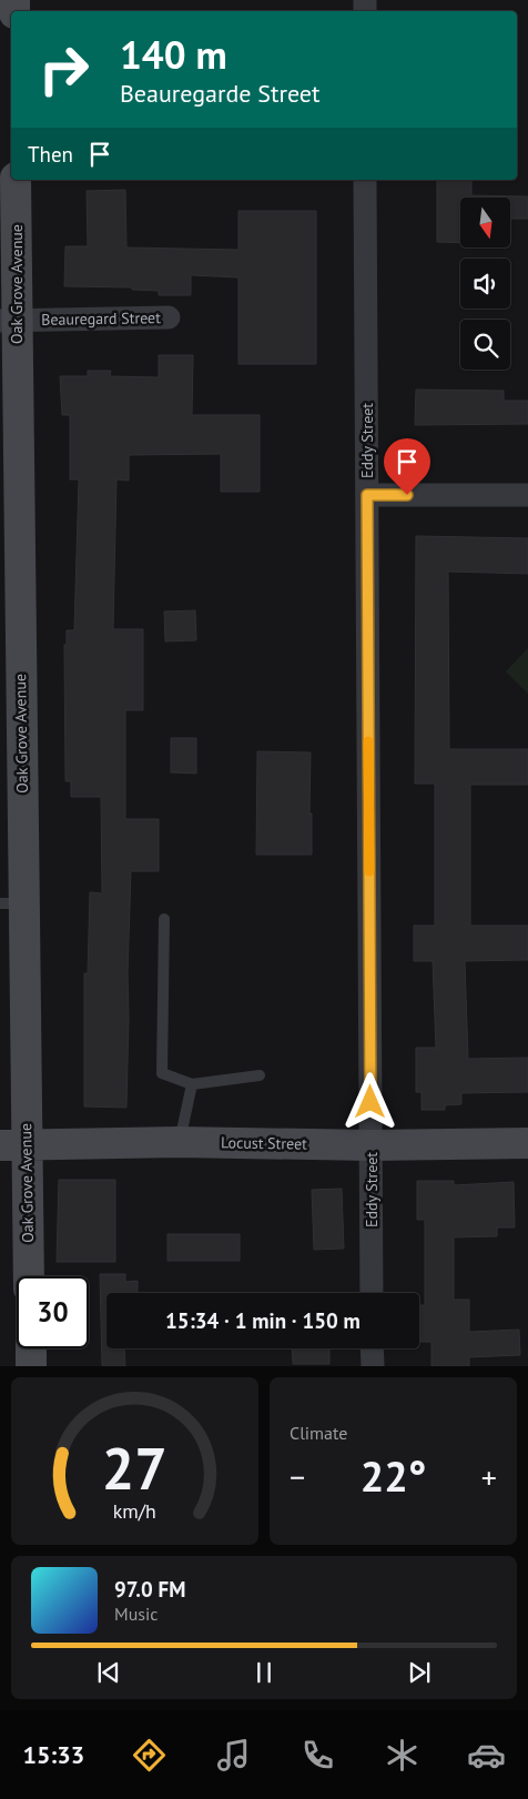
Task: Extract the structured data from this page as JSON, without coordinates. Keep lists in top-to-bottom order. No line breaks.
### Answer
{"streets":{"street":["Oak Grove Avenue","Beauregard Street","Eddy Street","Locust Street"]},"crossings":[["Oak Grove Avenue","Beauregard Street"],["Oak Grove Avenue","Locust Street"],["Eddy Street","Locust Street"]],"north":"bottom","page":{"turn":["140 m","Beauregarde Street"],"then":"Then","limit":"30","trip":"15:34 · 1 min · 150 m","tile":"Climate","heat":["−","22°","+"],"song":["97.0 FM","Music"],"tabs":"15:33","gauge":["27","km/h"]}}
